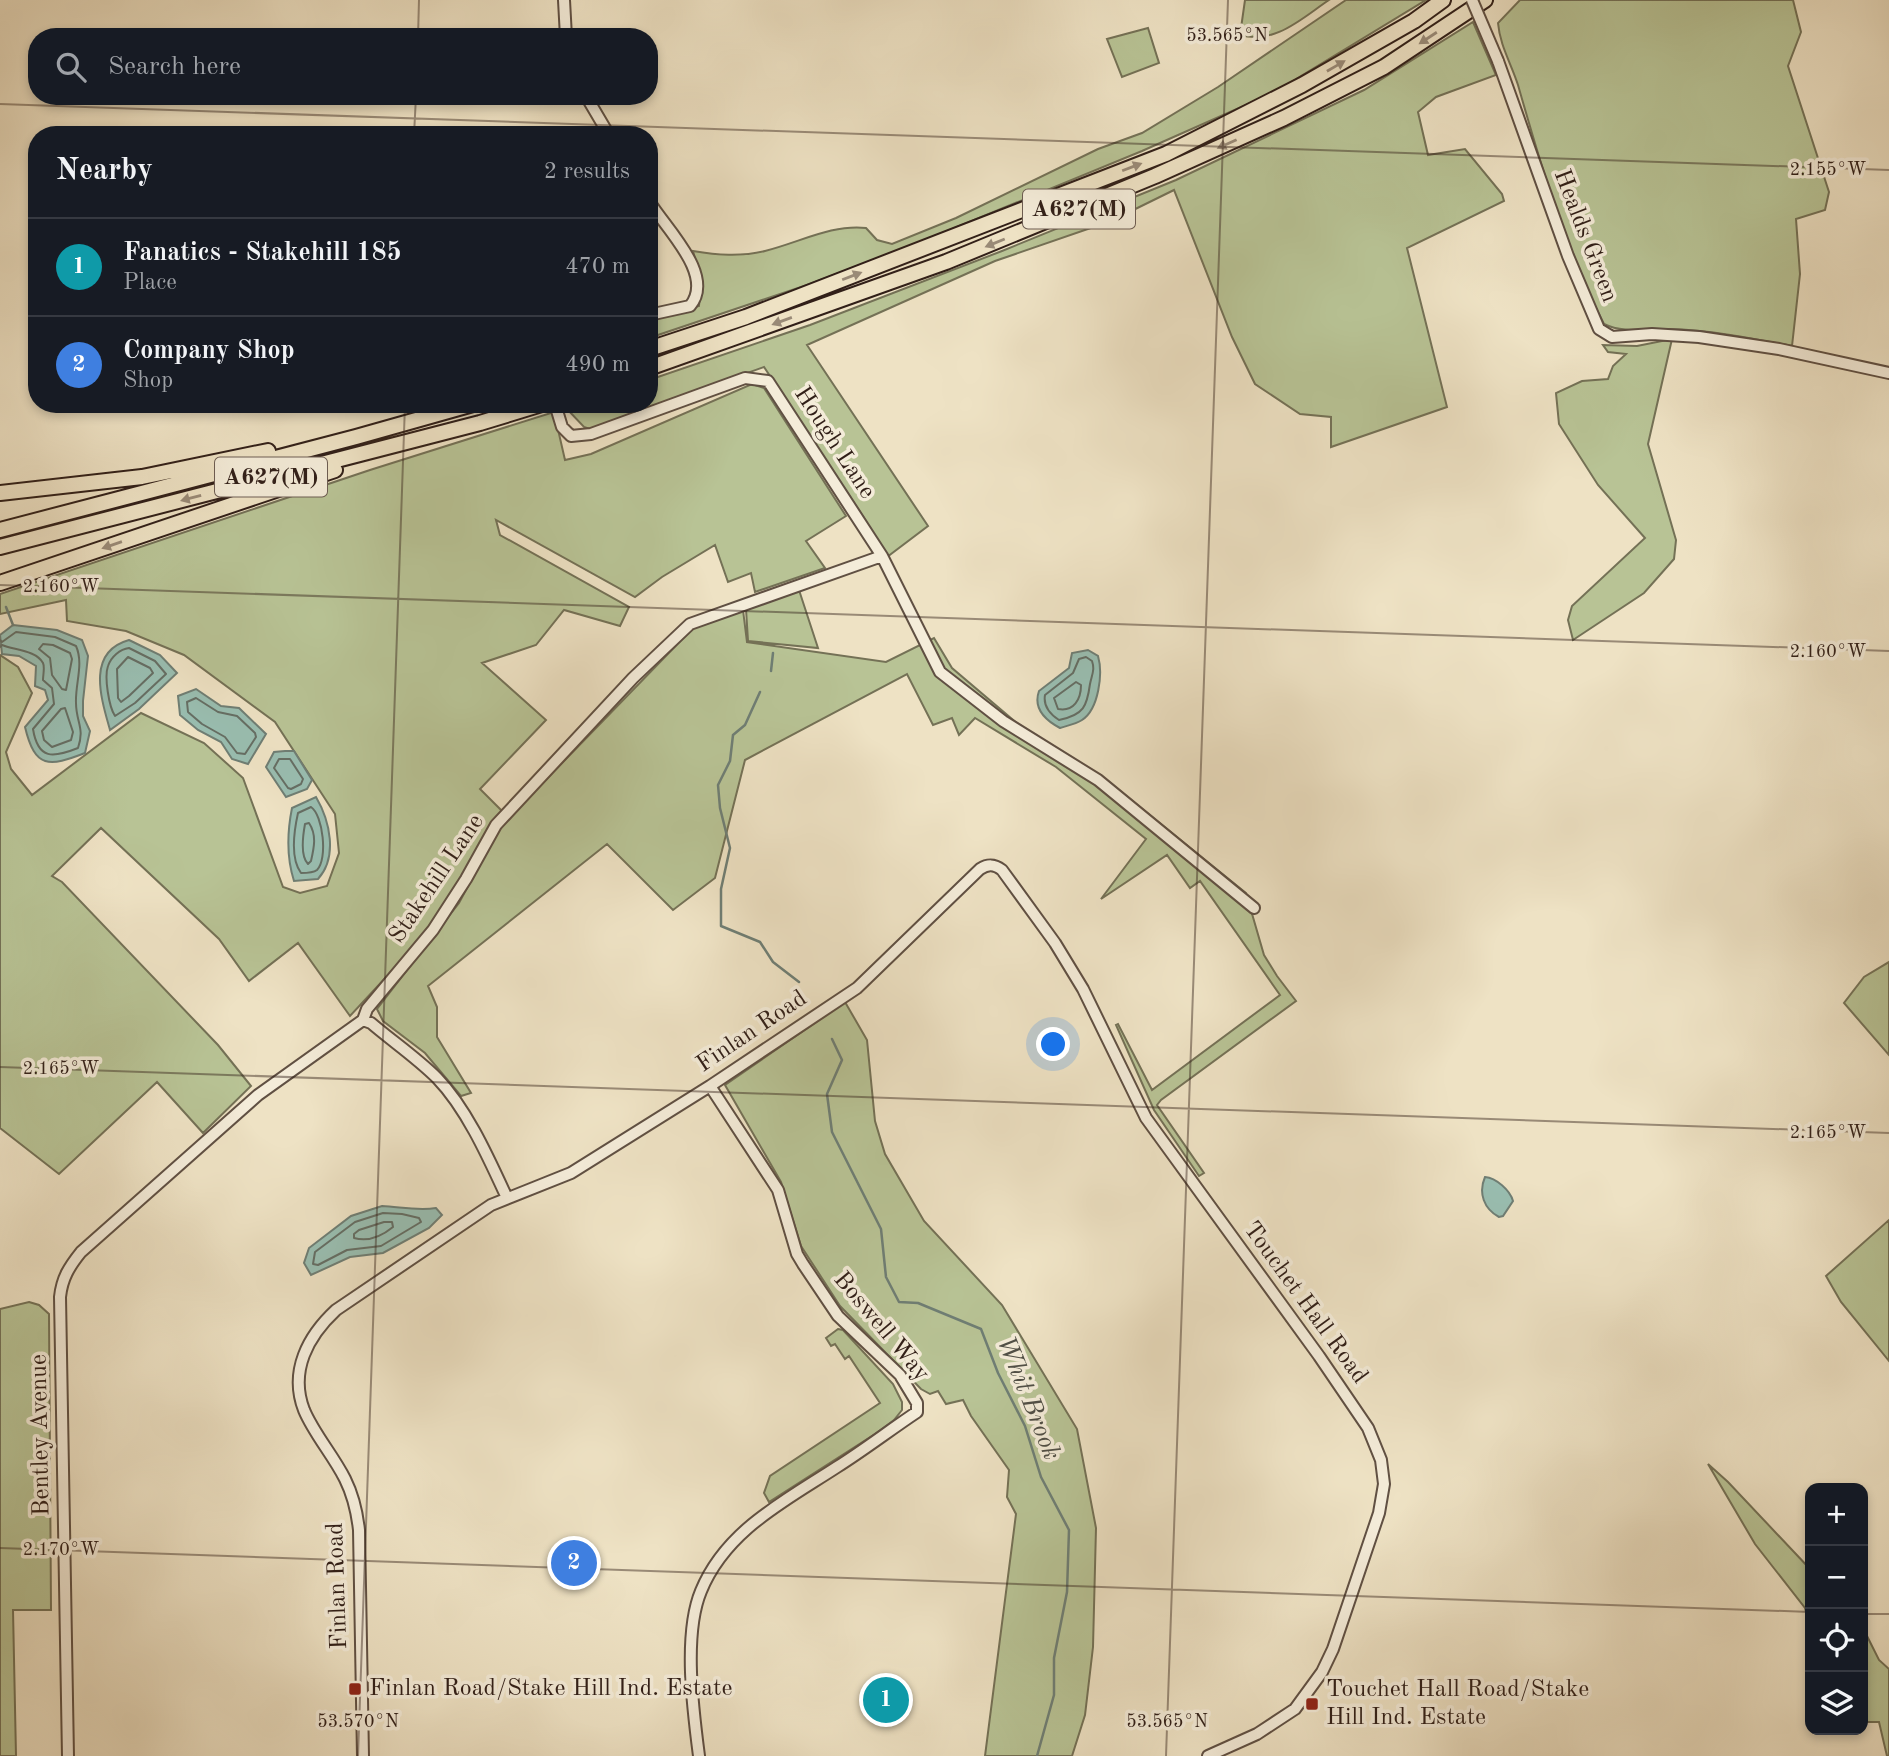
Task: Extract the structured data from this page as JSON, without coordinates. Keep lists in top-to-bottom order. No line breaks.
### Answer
{"streets":{"highway":["A627(M)"],"street":["Healds Green","Hough Lane","Stakehill Lane","Finlan Road","Touchet Hall Road","Boswell Way","Bentley Avenue"]},"crossings":[["Hough Lane","Stakehill Lane"],["Stakehill Lane","Bentley Avenue"],["Finlan Road","Touchet Hall Road"],["Finlan Road","Boswell Way"]],"water":["Whit Brook"],"places":{"transit":["Finlan Road/Stake Hill Ind. Estate","Touchet Hall Road/Stake Hill Ind. Estate"]},"page":{"search":"Search here","heading":["Nearby","2 results"],"list":[{"mark":"1","name":"Fanatics - Stakehill 185","note":"Place","value":"470 m"},{"mark":"2","name":"Company Shop","note":"Shop","value":"490 m"}],"map_buttons":["+","−"],"pins":["2","1"]},"coordinates":["53.565°N","2.155°W","2.160°W","2.165°W","2.170°W","53.570°N"]}
